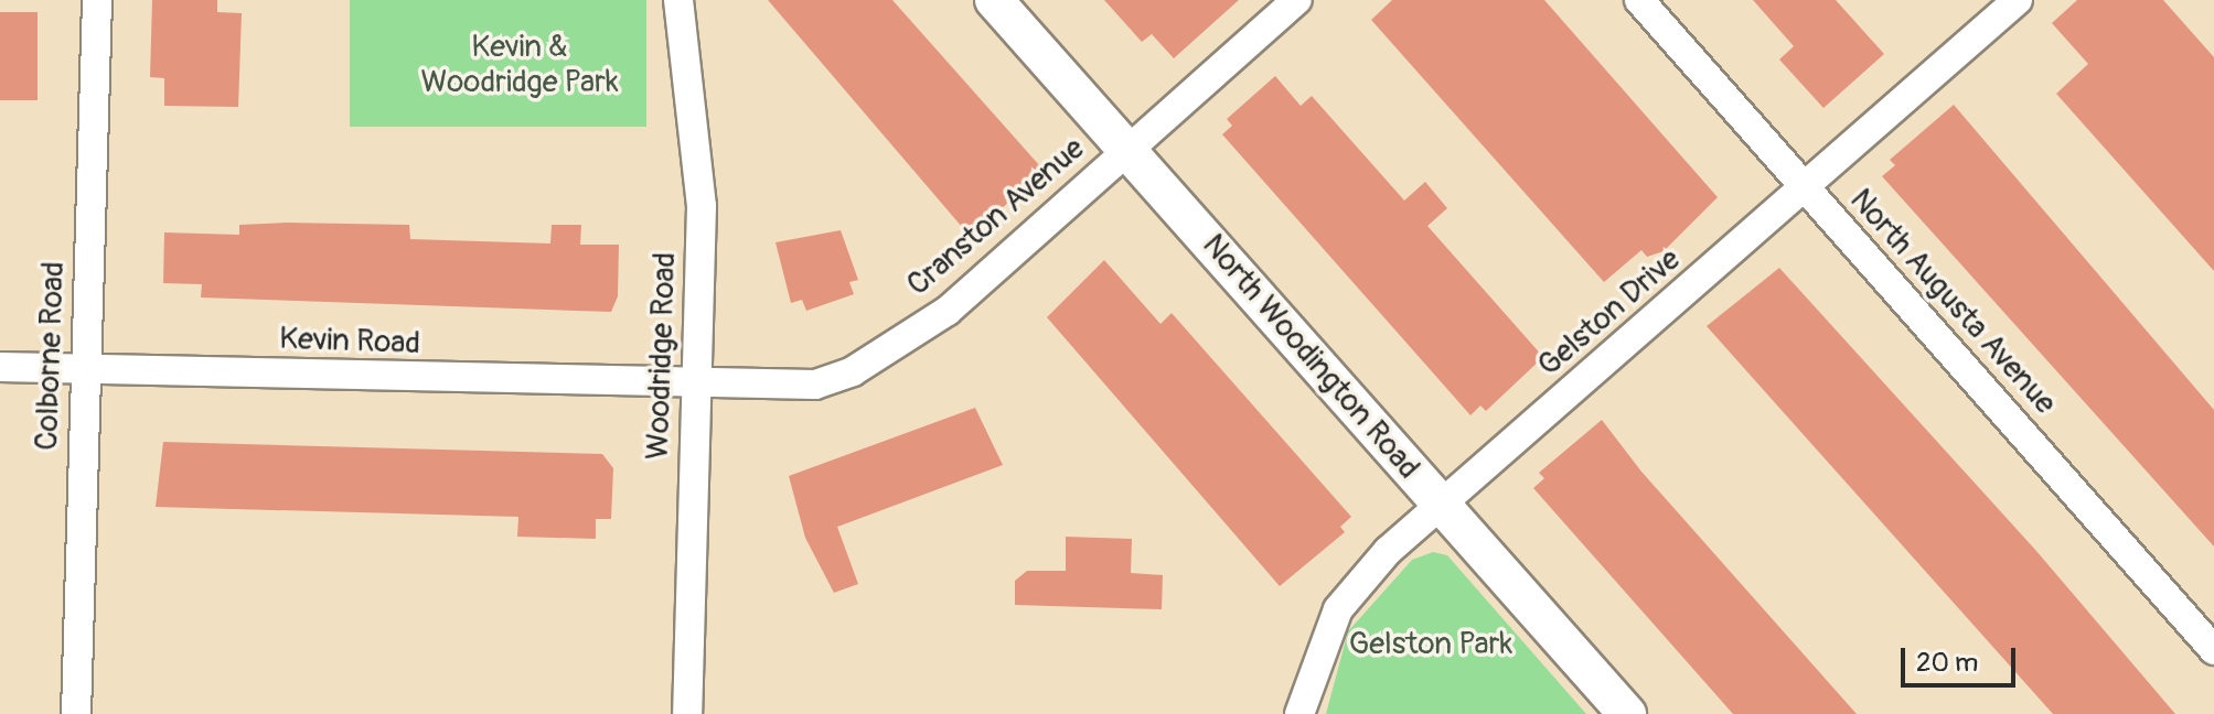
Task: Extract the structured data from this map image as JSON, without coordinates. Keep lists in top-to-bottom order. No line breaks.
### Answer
{"streets":{"street":["Cranston Avenue","North Augusta Avenue","Gelston Drive","Kevin Road","Colborne Road","Woodridge Road","North Woodington Road"]},"crossings":[["Cranston Avenue","Kevin Road"],["Cranston Avenue","Woodridge Road"],["Cranston Avenue","North Woodington Road"],["North Augusta Avenue","Gelston Drive"],["Gelston Drive","North Woodington Road"],["Kevin Road","Colborne Road"],["Kevin Road","Woodridge Road"]],"parks":["Kevin & Woodridge Park","Gelston Park"],"scale_bar":"20 m"}
